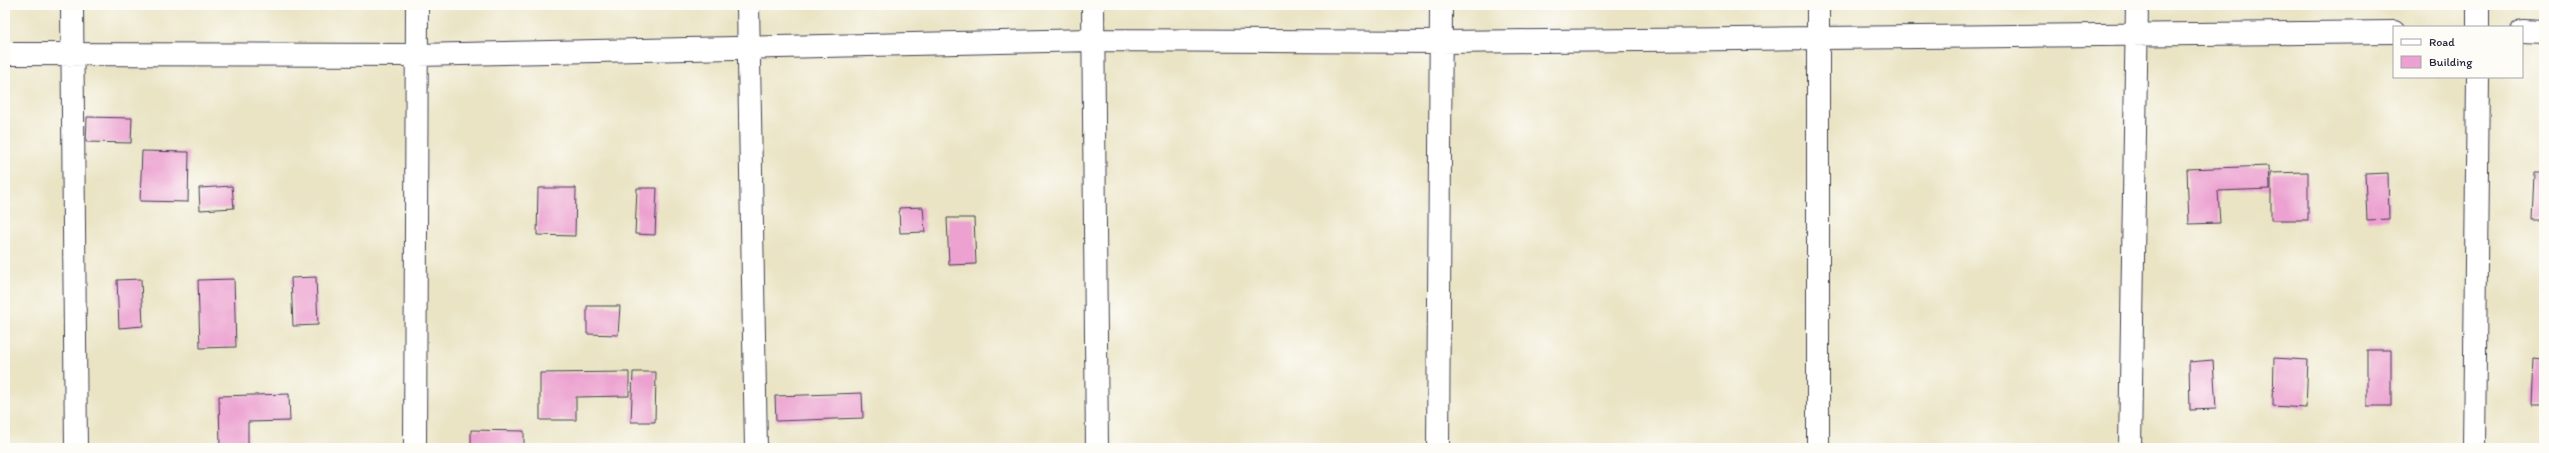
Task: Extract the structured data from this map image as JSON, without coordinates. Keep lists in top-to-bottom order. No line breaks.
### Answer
{"legend":["Road","Building"]}
